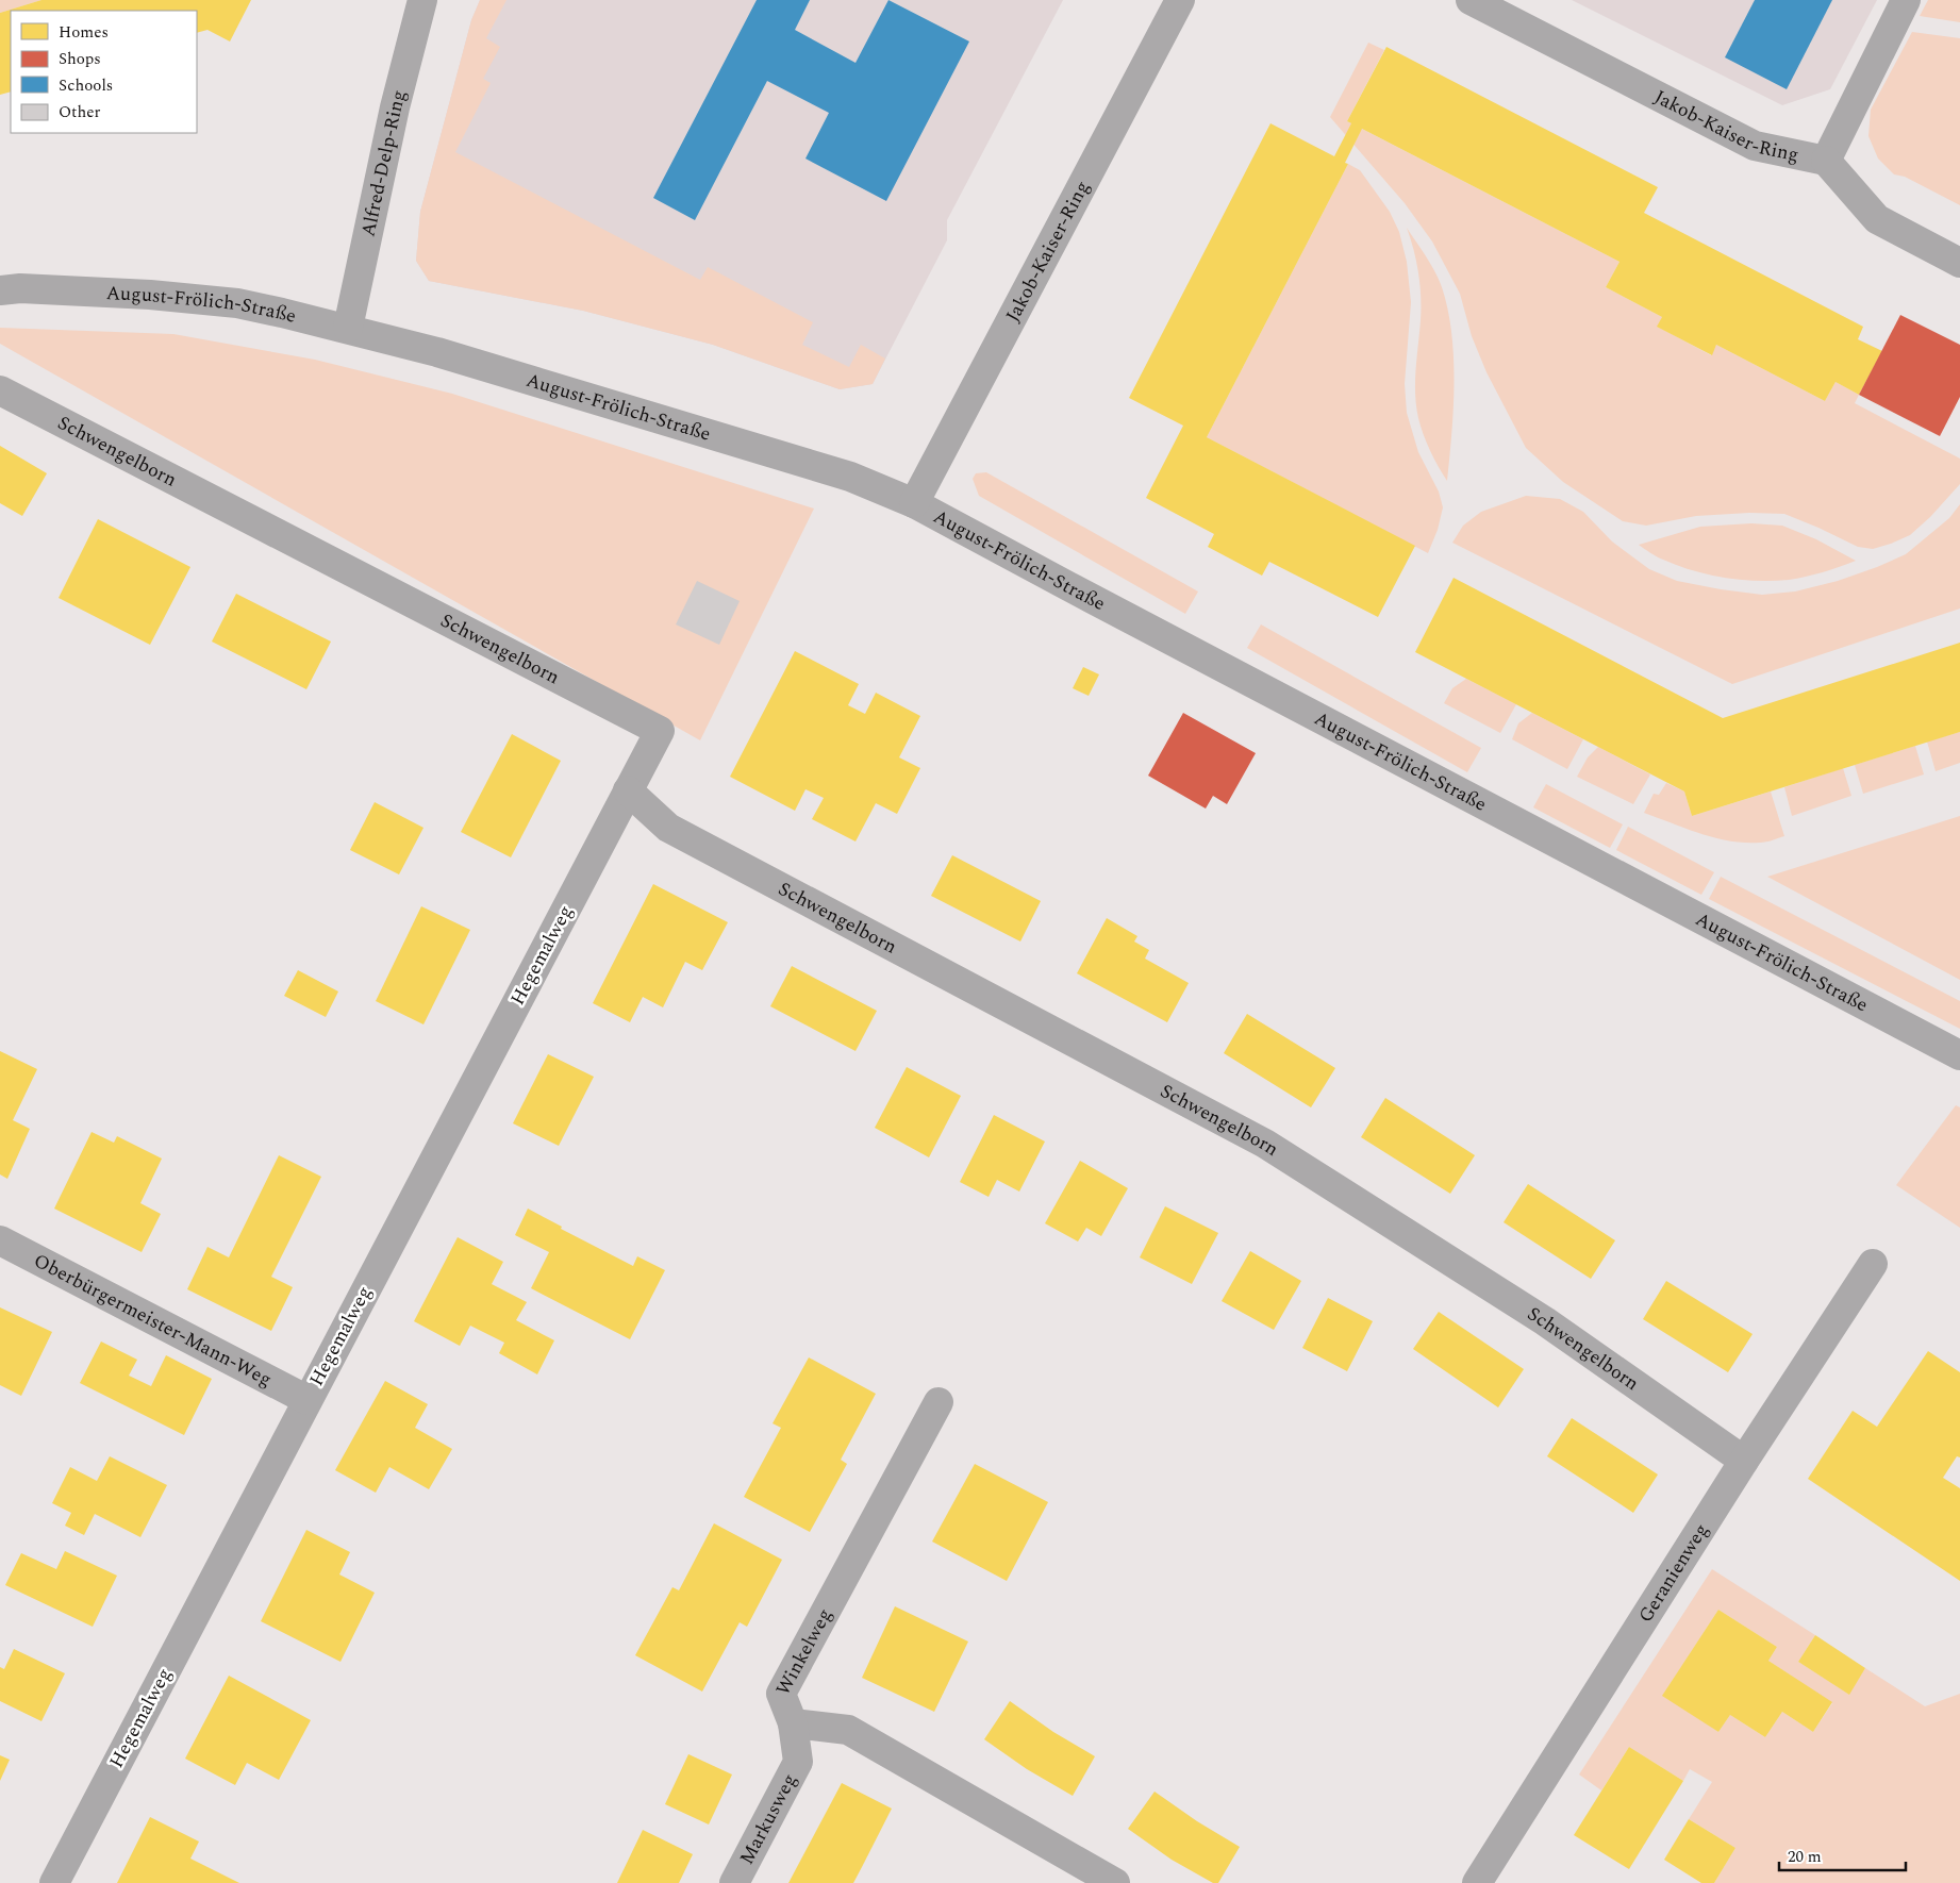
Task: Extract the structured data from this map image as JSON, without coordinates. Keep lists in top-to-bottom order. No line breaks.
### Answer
{"streets":{"street":["Jakob-Kaiser-Ring","Alfred-Delp-Ring","August-Frölich-Straße","Schwengelborn","Hegemalweg","Oberbürgermeister-Mann-Weg","Geranienweg","Winkelweg","Markusweg"]},"crossings":[["Jakob-Kaiser-Ring","August-Frölich-Straße"],["Alfred-Delp-Ring","August-Frölich-Straße"],["Schwengelborn","Hegemalweg"],["Schwengelborn","Geranienweg"],["Hegemalweg","Oberbürgermeister-Mann-Weg"],["Winkelweg","Markusweg"]],"legend":["Homes","Shops","Schools","Other"],"scale_bar":"20 m"}
